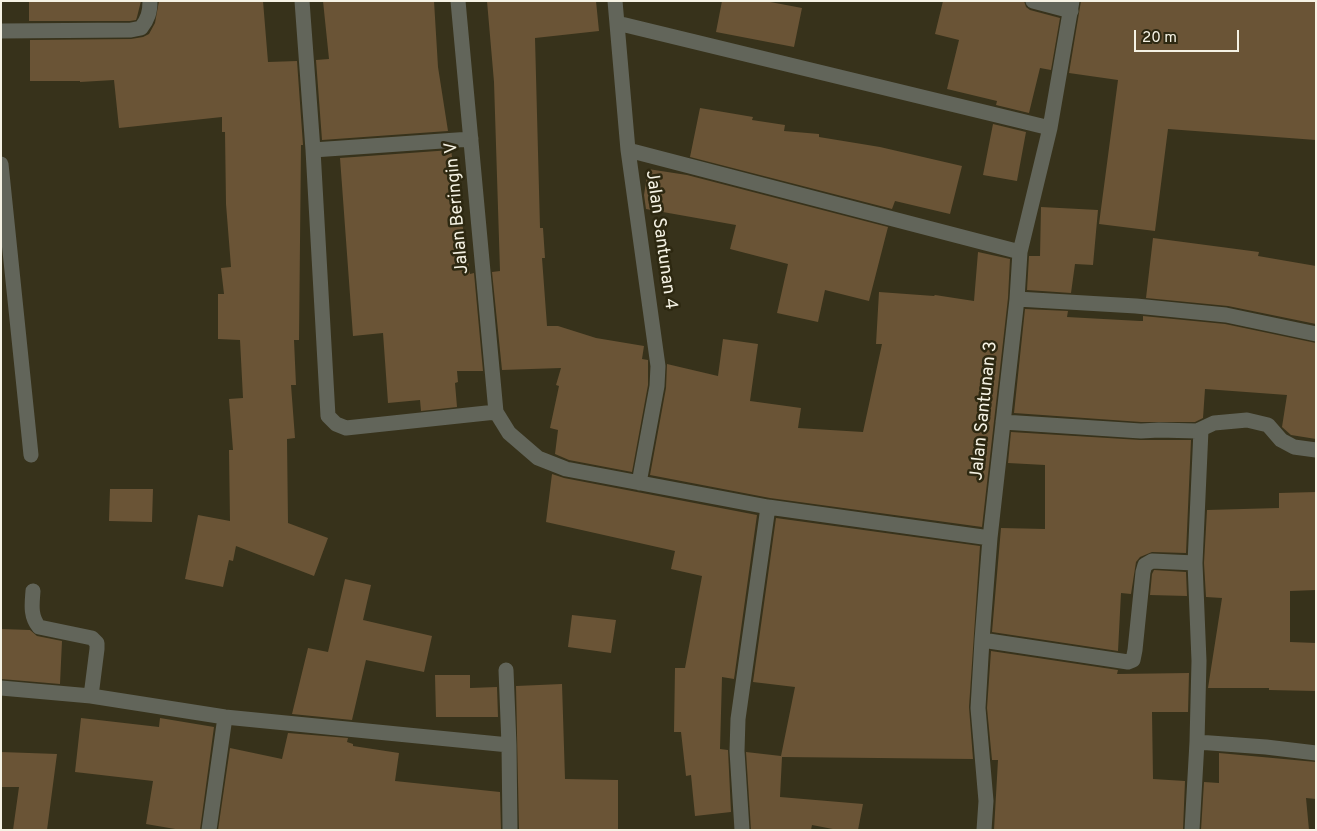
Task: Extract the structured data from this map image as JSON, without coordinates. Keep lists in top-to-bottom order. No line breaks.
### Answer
{"streets":{"street":["Jalan Beringin V","Jalan Santunan 4","Jalan Santunan 3"]},"scale_bar":"20 m"}
